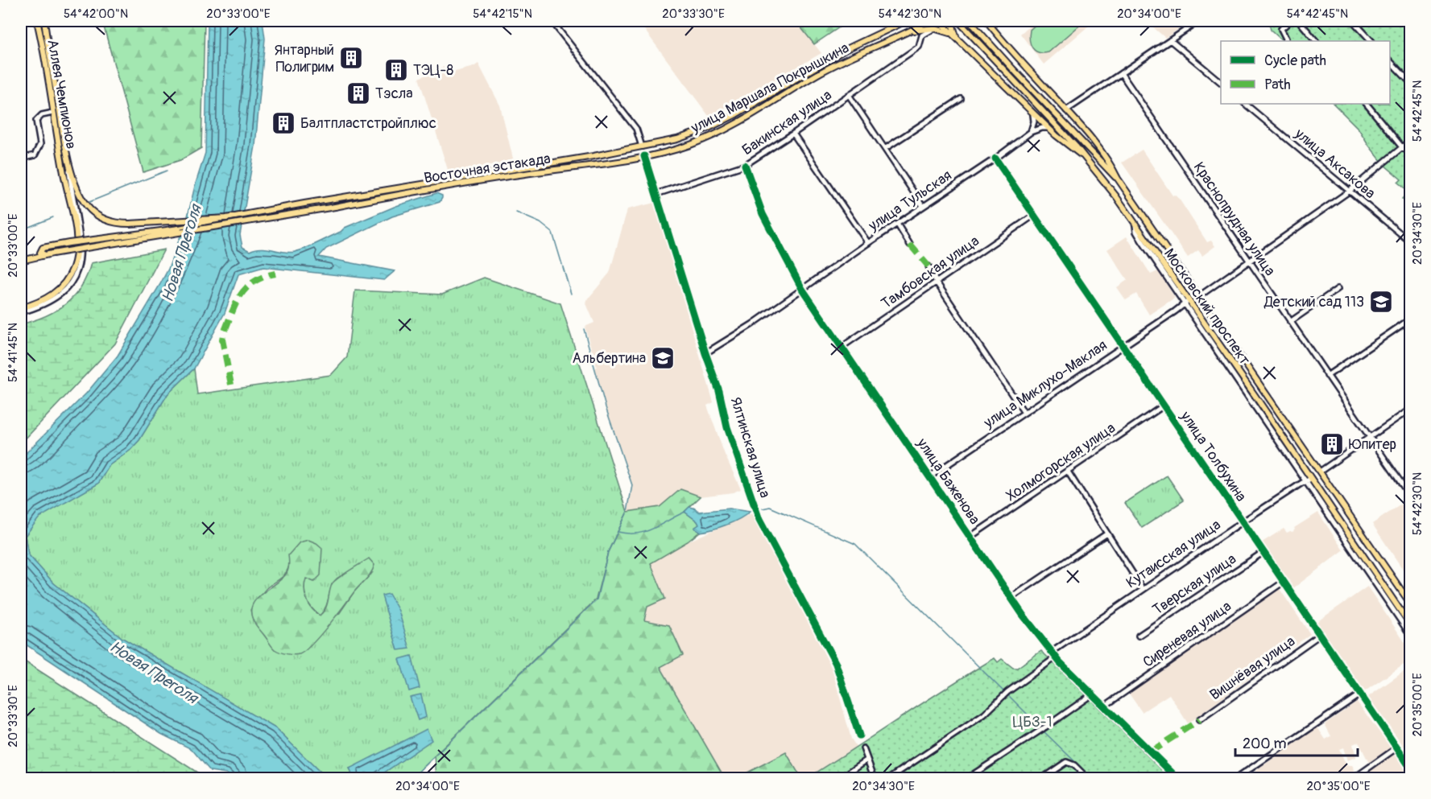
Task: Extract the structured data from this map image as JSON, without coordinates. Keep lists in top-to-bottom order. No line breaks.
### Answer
{"streets":{"main road":["улица Маршала Покрышкина","Аллея Чемпионов","Восточная эстакада","Московский проспект","Ялтинская улица"],"street":["Бакинская улица","улица Аксакова","улица Тульская","Краснопрудная улица","Тамбовская улица","улица Миклухо-Маклая","улица Толбухина","Холмогорская улица","улица Баженова","Кутаисская улица","Тверская улица","Сиреневая улица","Вишнёвая улица"]},"crossings":[["улица Маршала Покрышкина","Восточная эстакада"],["улица Маршала Покрышкина","Ялтинская улица"],["Аллея Чемпионов","Восточная эстакада"],["Бакинская улица","Ялтинская улица"],["Бакинская улица","улица Баженова"],["Восточная эстакада","Ялтинская улица"],["улица Тульская","Ялтинская улица"],["улица Тульская","улица Толбухина"],["улица Тульская","улица Баженова"],["Тамбовская улица","улица Толбухина"],["Тамбовская улица","улица Баженова"],["Московский проспект","улица Миклухо-Маклая"],["Московский проспект","Кутаисская улица"],["улица Миклухо-Маклая","улица Толбухина"],["улица Миклухо-Маклая","улица Баженова"],["улица Толбухина","Холмогорская улица"],["улица Толбухина","Кутаисская улица"],["улица Толбухина","Тверская улица"],["улица Толбухина","Сиреневая улица"],["улица Толбухина","Вишнёвая улица"],["Холмогорская улица","улица Баженова"],["улица Баженова","Кутаисская улица"],["улица Баженова","Сиреневая улица"]],"water":["Новая Преголя"],"parks":["ЦБЗ-1"],"places":{"building":["Янтарный Полигрим","ТЭЦ-8","Тэсла","Балтпластстройплюс","Юпитер"],"school or university":["Детский сад 113","Альбертина"]},"legend":["Cycle path","Path"],"scale_bar":"200 m","coordinates":["54°42'00\"N","20°33'00\"E","54°42'15\"N","20°33'30\"E","54°42'30\"N","20°34'00\"E","54°42'45\"N","20°34'30\"E","54°41'45\"N","20°35'00\"E"]}
